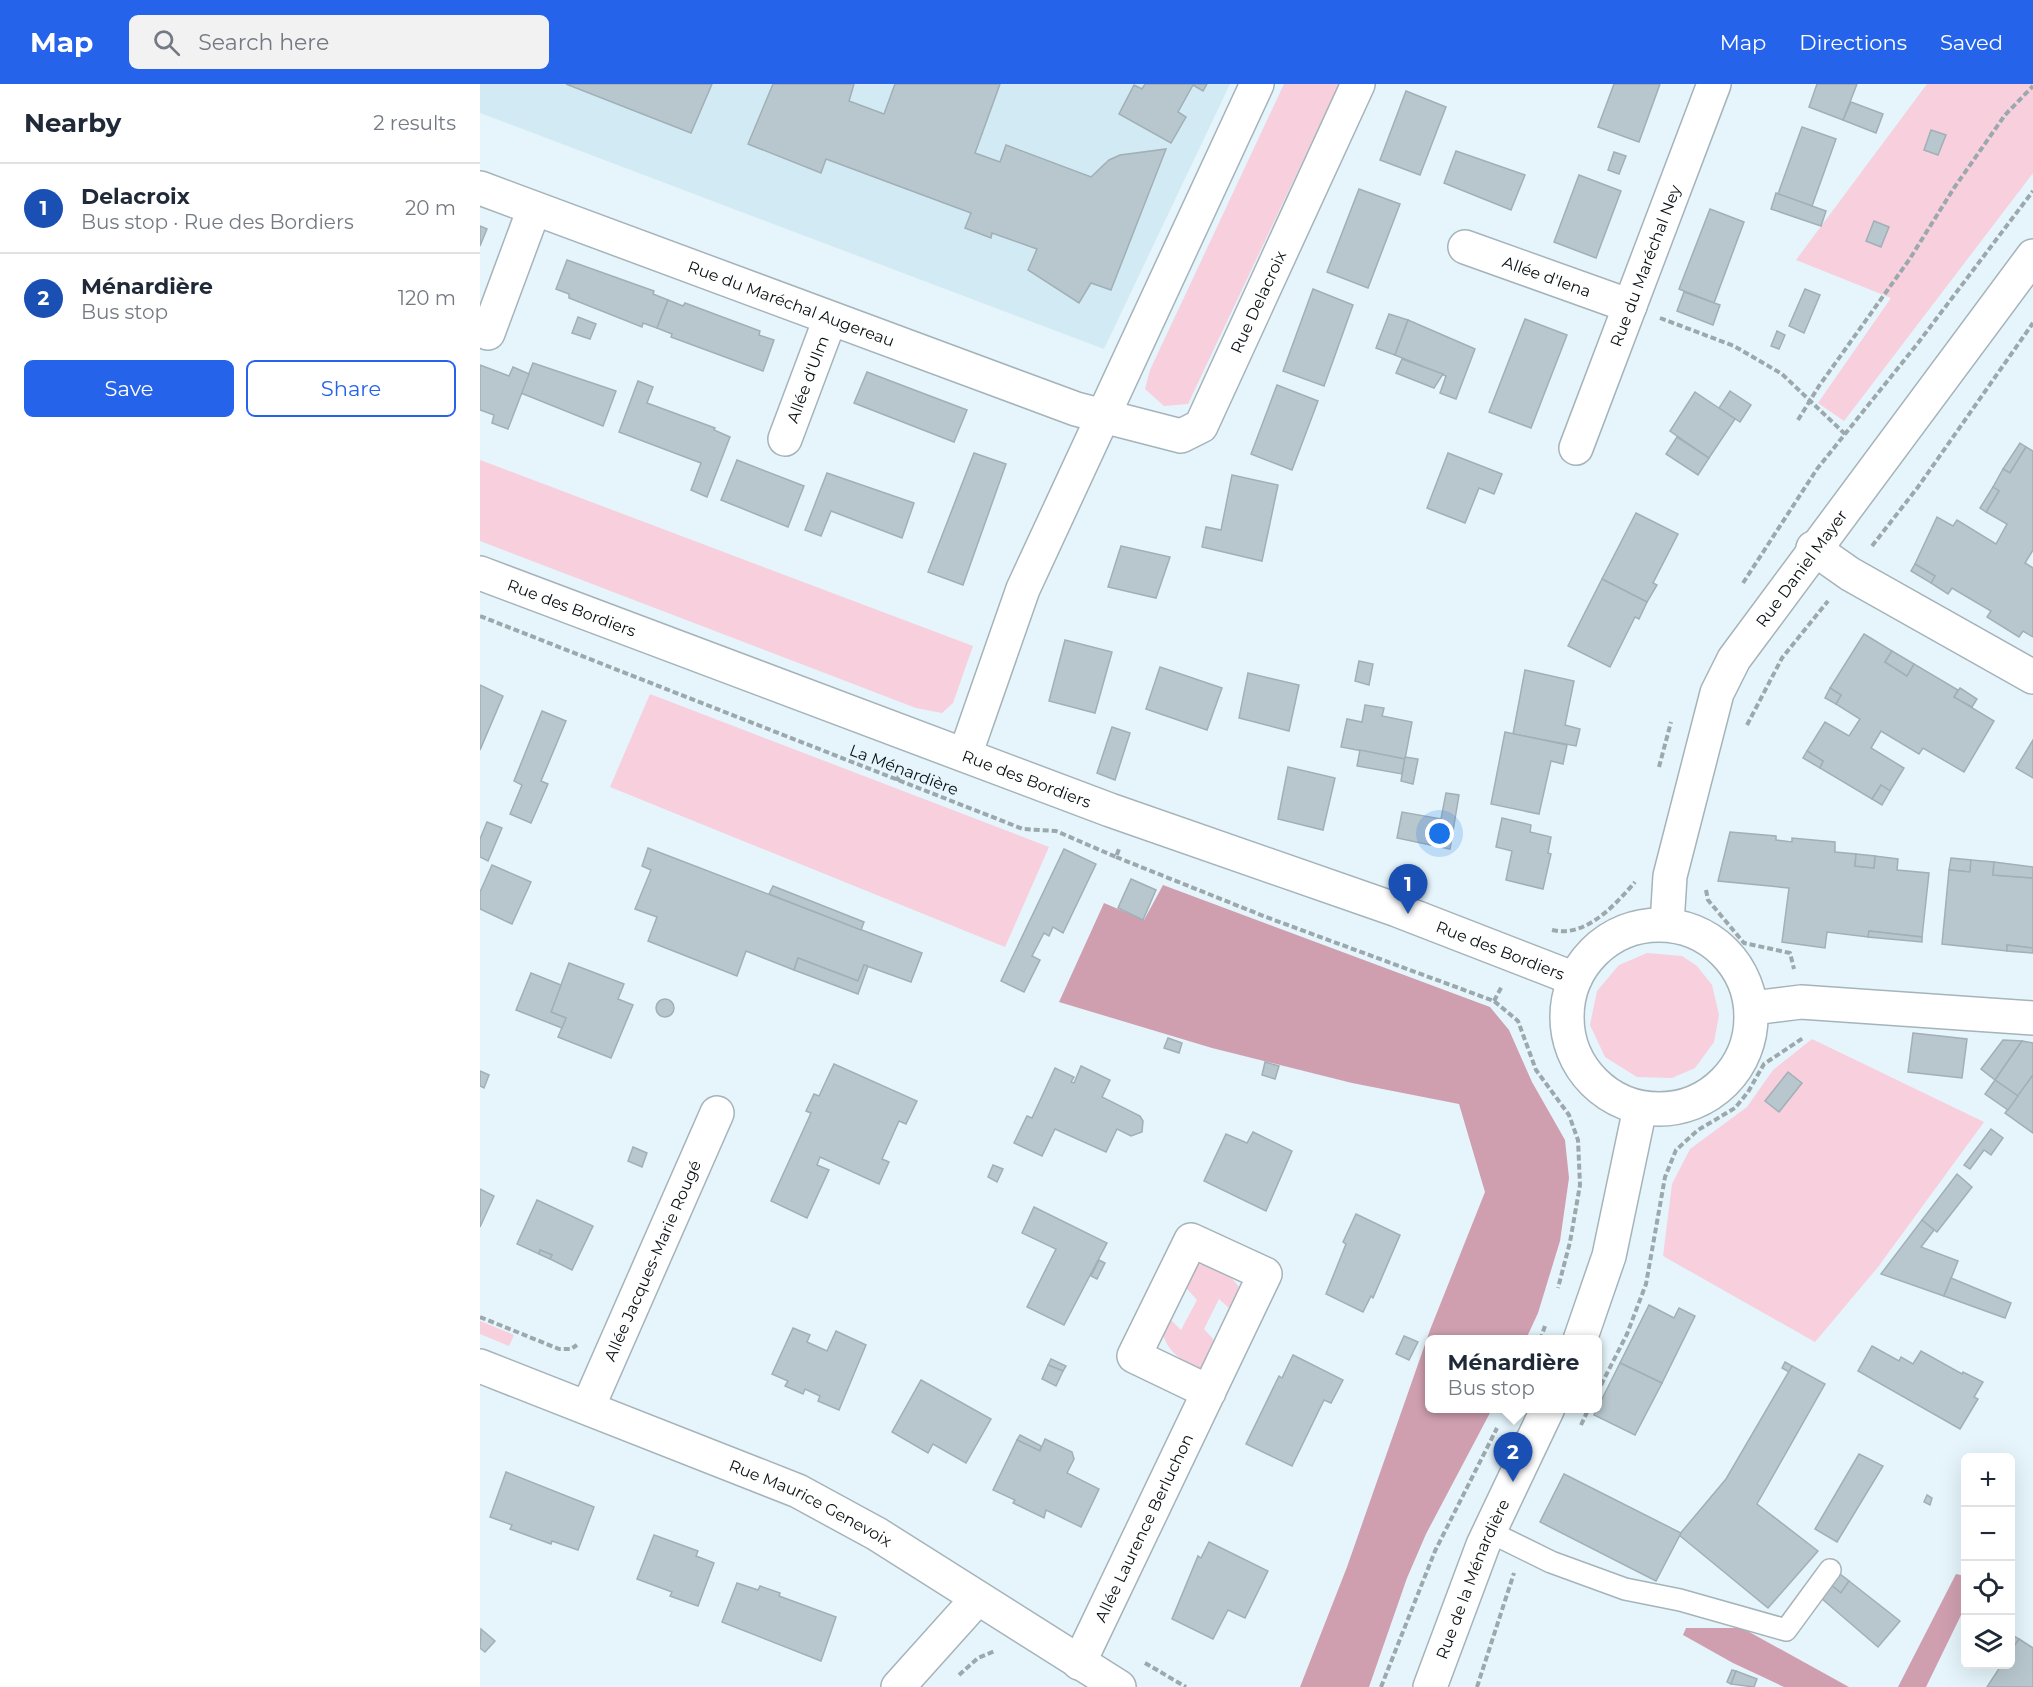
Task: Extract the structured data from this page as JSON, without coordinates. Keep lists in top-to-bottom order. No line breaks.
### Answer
{"streets":{"street":["Rue du Maréchal Ney","Allée d'Iena","Rue Delacroix","Rue du Maréchal Augereau","Allée d'Ulm","Rue Daniel Mayer","Rue des Bordiers","Allée Jacques-Marie Rougé","Rue Maurice Genevoix","Allée Laurence Berluchon","Rue de la Ménardière"],"path":["La Ménardière"]},"crossings":[["Rue du Maréchal Ney","Allée d'Iena"],["Rue Delacroix","Rue du Maréchal Augereau"],["Rue du Maréchal Augereau","Allée d'Ulm"],["Rue Daniel Mayer","Rue des Bordiers"],["Allée Jacques-Marie Rougé","Rue Maurice Genevoix"],["Rue Maurice Genevoix","Allée Laurence Berluchon"]],"page":{"header":"Map","search":"Search here","nav":["Map","Directions","Saved"],"heading":["Nearby","2 results"],"list":[{"mark":"1","name":"Delacroix","note":"Bus stop · Rue des Bordiers","value":"20 m"},{"mark":"2","name":"Ménardière","note":"Bus stop","value":"120 m"}],"buttons":["Save","Share"],"pins":["1","2"],"popup":["Ménardière","Bus stop"],"map_buttons":["+","−"]}}
